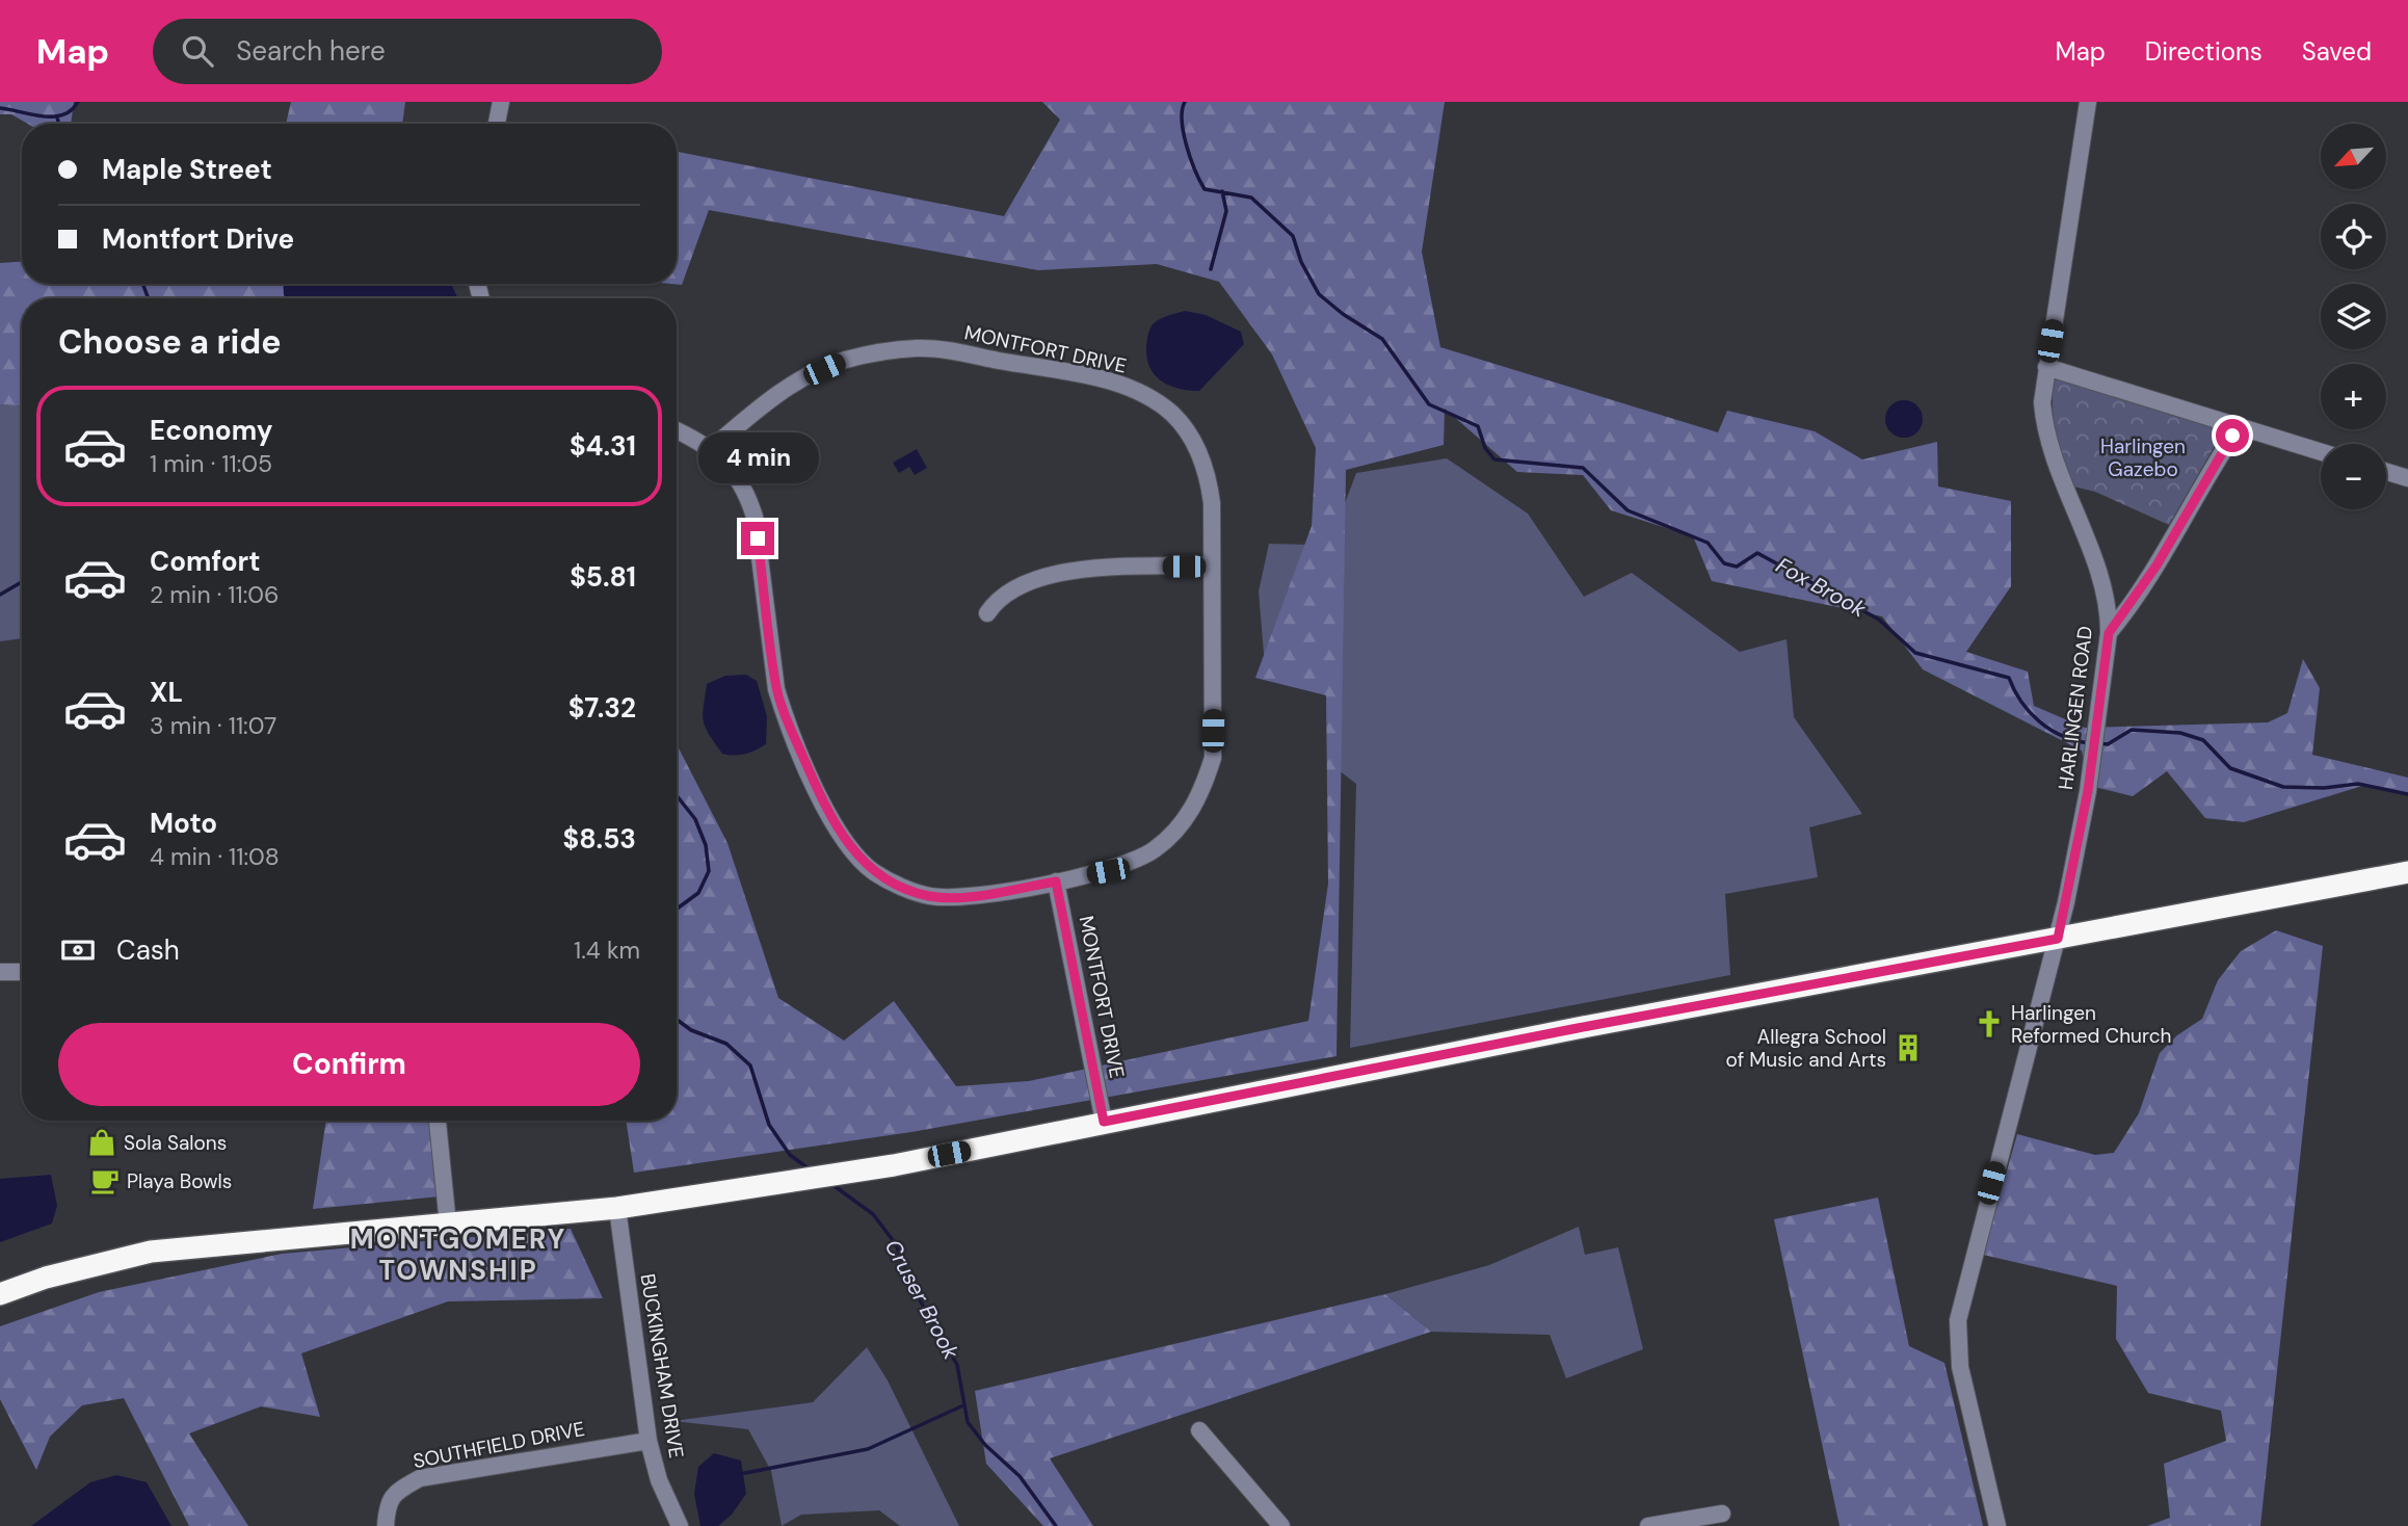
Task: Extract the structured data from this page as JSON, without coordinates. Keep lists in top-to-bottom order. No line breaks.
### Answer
{"streets":{"street":["MONTFORT DRIVE","HARLINGEN ROAD","BUCKINGHAM DRIVE","SOUTHFIELD DRIVE"]},"crossings":[["BUCKINGHAM DRIVE","SOUTHFIELD DRIVE"]],"districts":["MONTGOMERY TOWNSHIP"],"water":["Fox Brook","Cruser Brook"],"parks":["Harlingen Gazebo"],"places":{"church":["Harlingen Reformed Church"],"building":["Allegra School of Music and Arts"],"shop":["Sola Salons"],"cafe":["Playa Bowls"]},"north":"bottom left","page":{"header":"Map","search":"Search here","nav":["Map","Directions","Saved"],"map_buttons":["+","−"],"banner":["Maple Street","Montfort Drive"],"heading":"Choose a ride","list":[{"name":"Economy","note":"1 min · 11:05","value":"$4.31"},{"name":"Comfort","note":"2 min · 11:06","value":"$5.81"},{"name":"XL","note":"3 min · 11:07","value":"$7.32"},{"name":"Moto","note":"4 min · 11:08","value":"$8.53"}],"bubble":"4 min","pay":["Cash","1.4 km"],"buttons":"Confirm"}}
